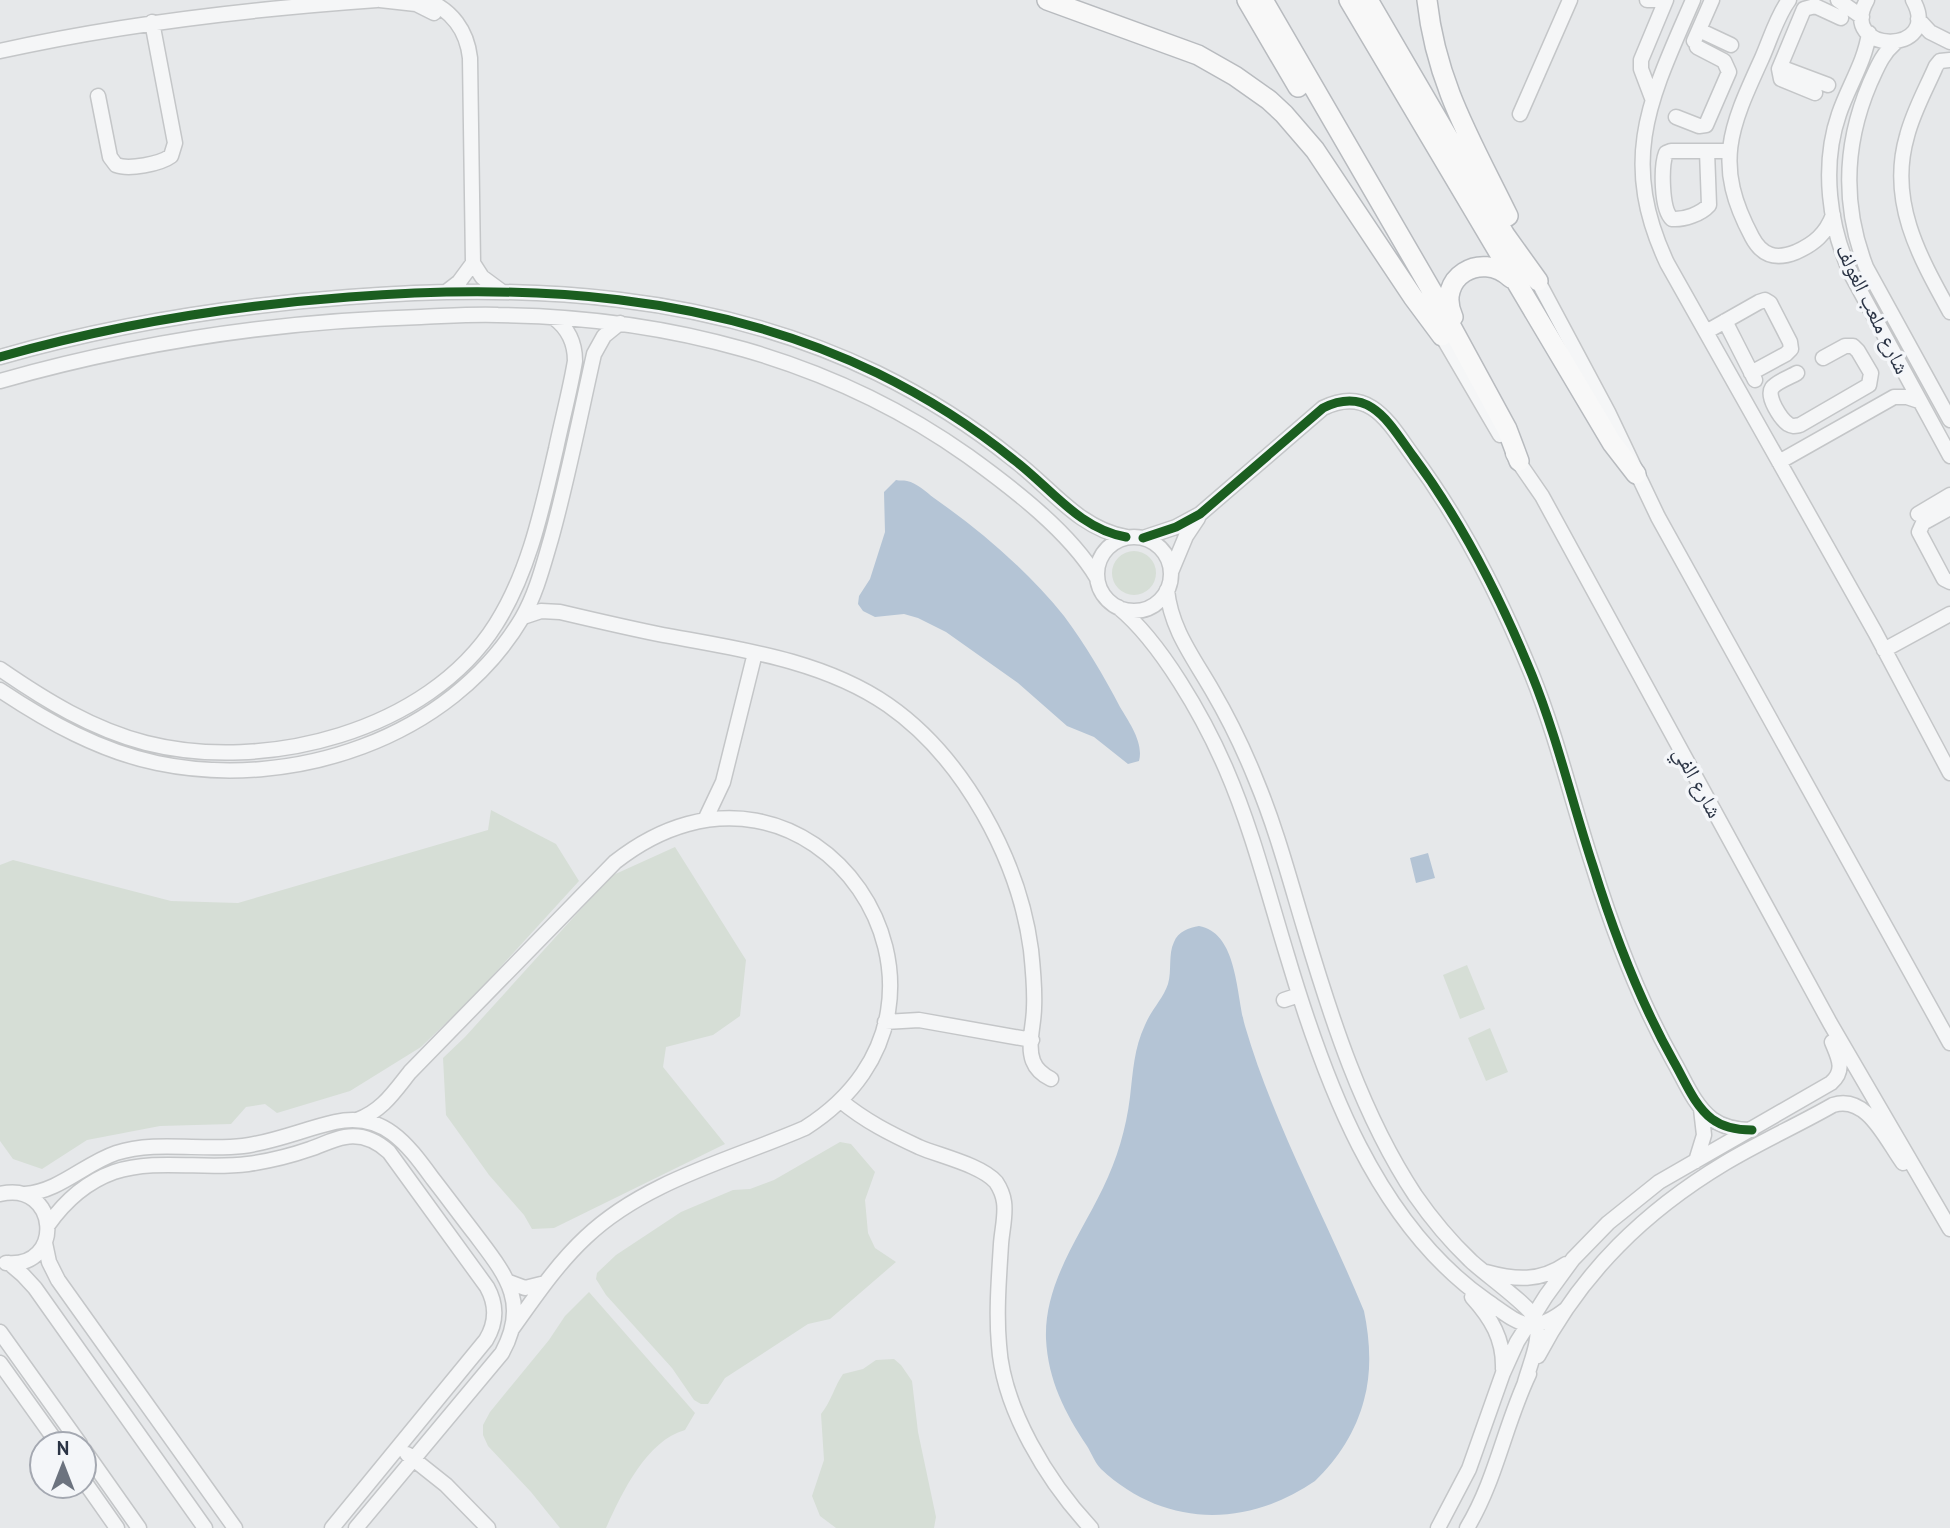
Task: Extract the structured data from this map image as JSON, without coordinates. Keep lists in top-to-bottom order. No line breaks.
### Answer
{"streets":{"street":["شارع ملعب الغولف","شارع الفي"]},"north":"top"}
